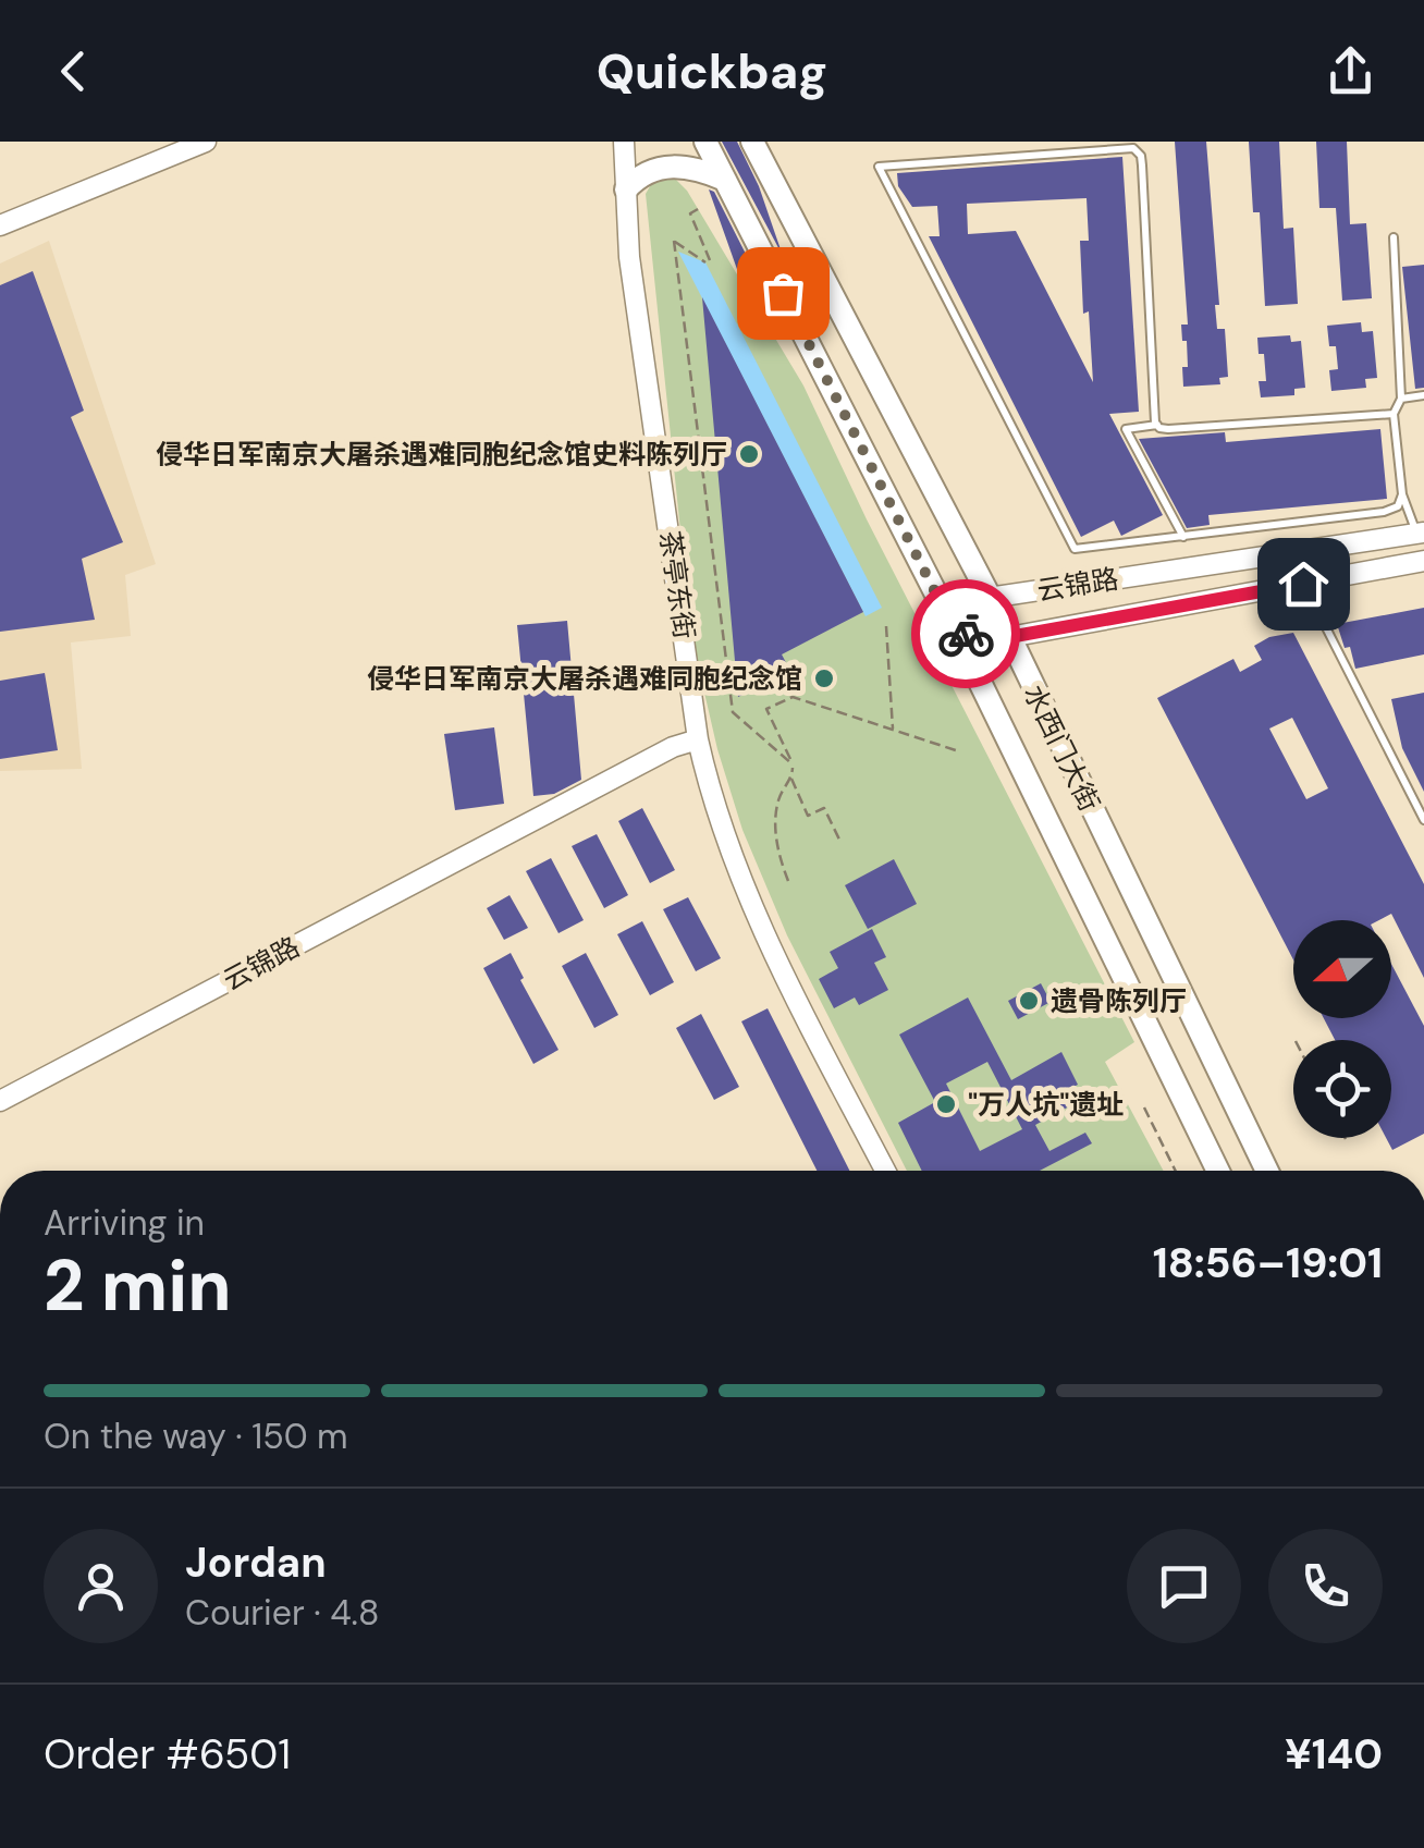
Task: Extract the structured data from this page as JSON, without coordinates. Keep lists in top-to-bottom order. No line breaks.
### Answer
{"streets":{"main road":["水西门大街"],"street":["茶亭东街","云锦路"]},"crossings":[["茶亭东街","云锦路"],["云锦路","水西门大街"]],"places":["侵华日军南京大屠杀遇难同胞纪念馆史料陈列厅","侵华日军南京大屠杀遇难同胞纪念馆","遗骨陈列厅","\"万人坑\"遗址"],"north":"left","page":{"header":"Quickbag","heading":["2 min","Arriving in","18:56–19:01"],"panel":["Jordan","Courier · 4.8","Order #6501","¥140"],"bar":"On the way · 150 m"}}
